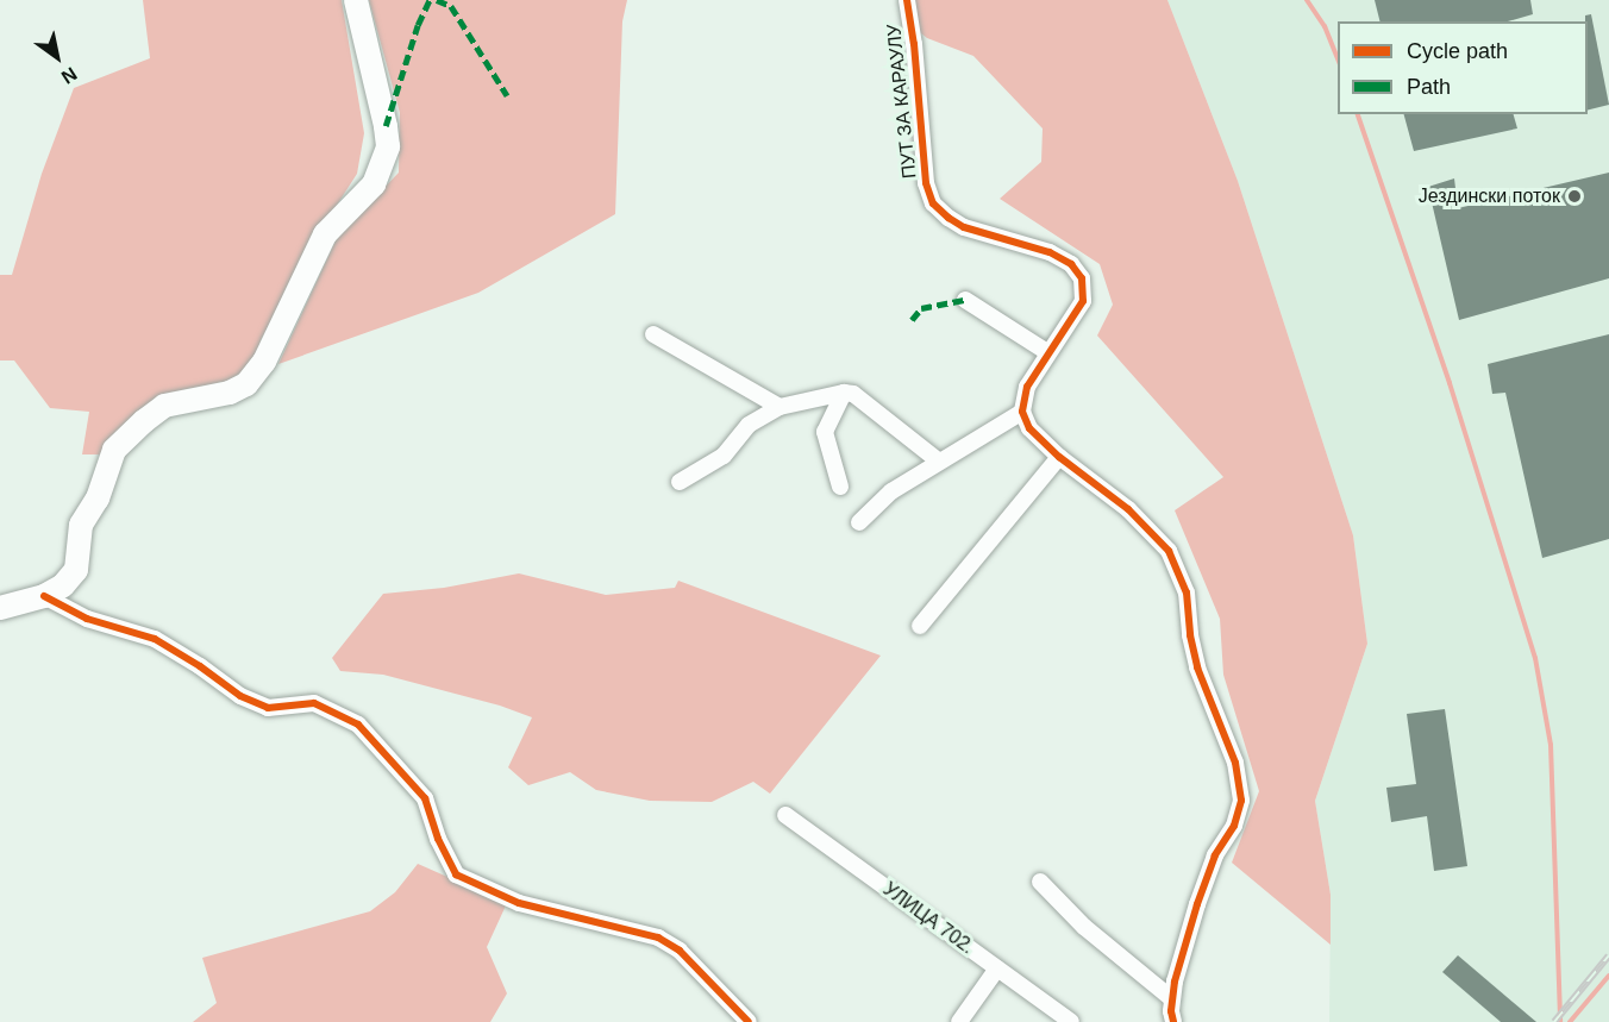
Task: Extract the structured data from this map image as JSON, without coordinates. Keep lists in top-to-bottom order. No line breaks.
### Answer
{"streets":{"street":["ПУТ ЗА КАРАУЛУ","УЛИЦА 702."]},"places":["Јездински поток"],"legend":["Cycle path","Path"],"north":"bottom right"}
